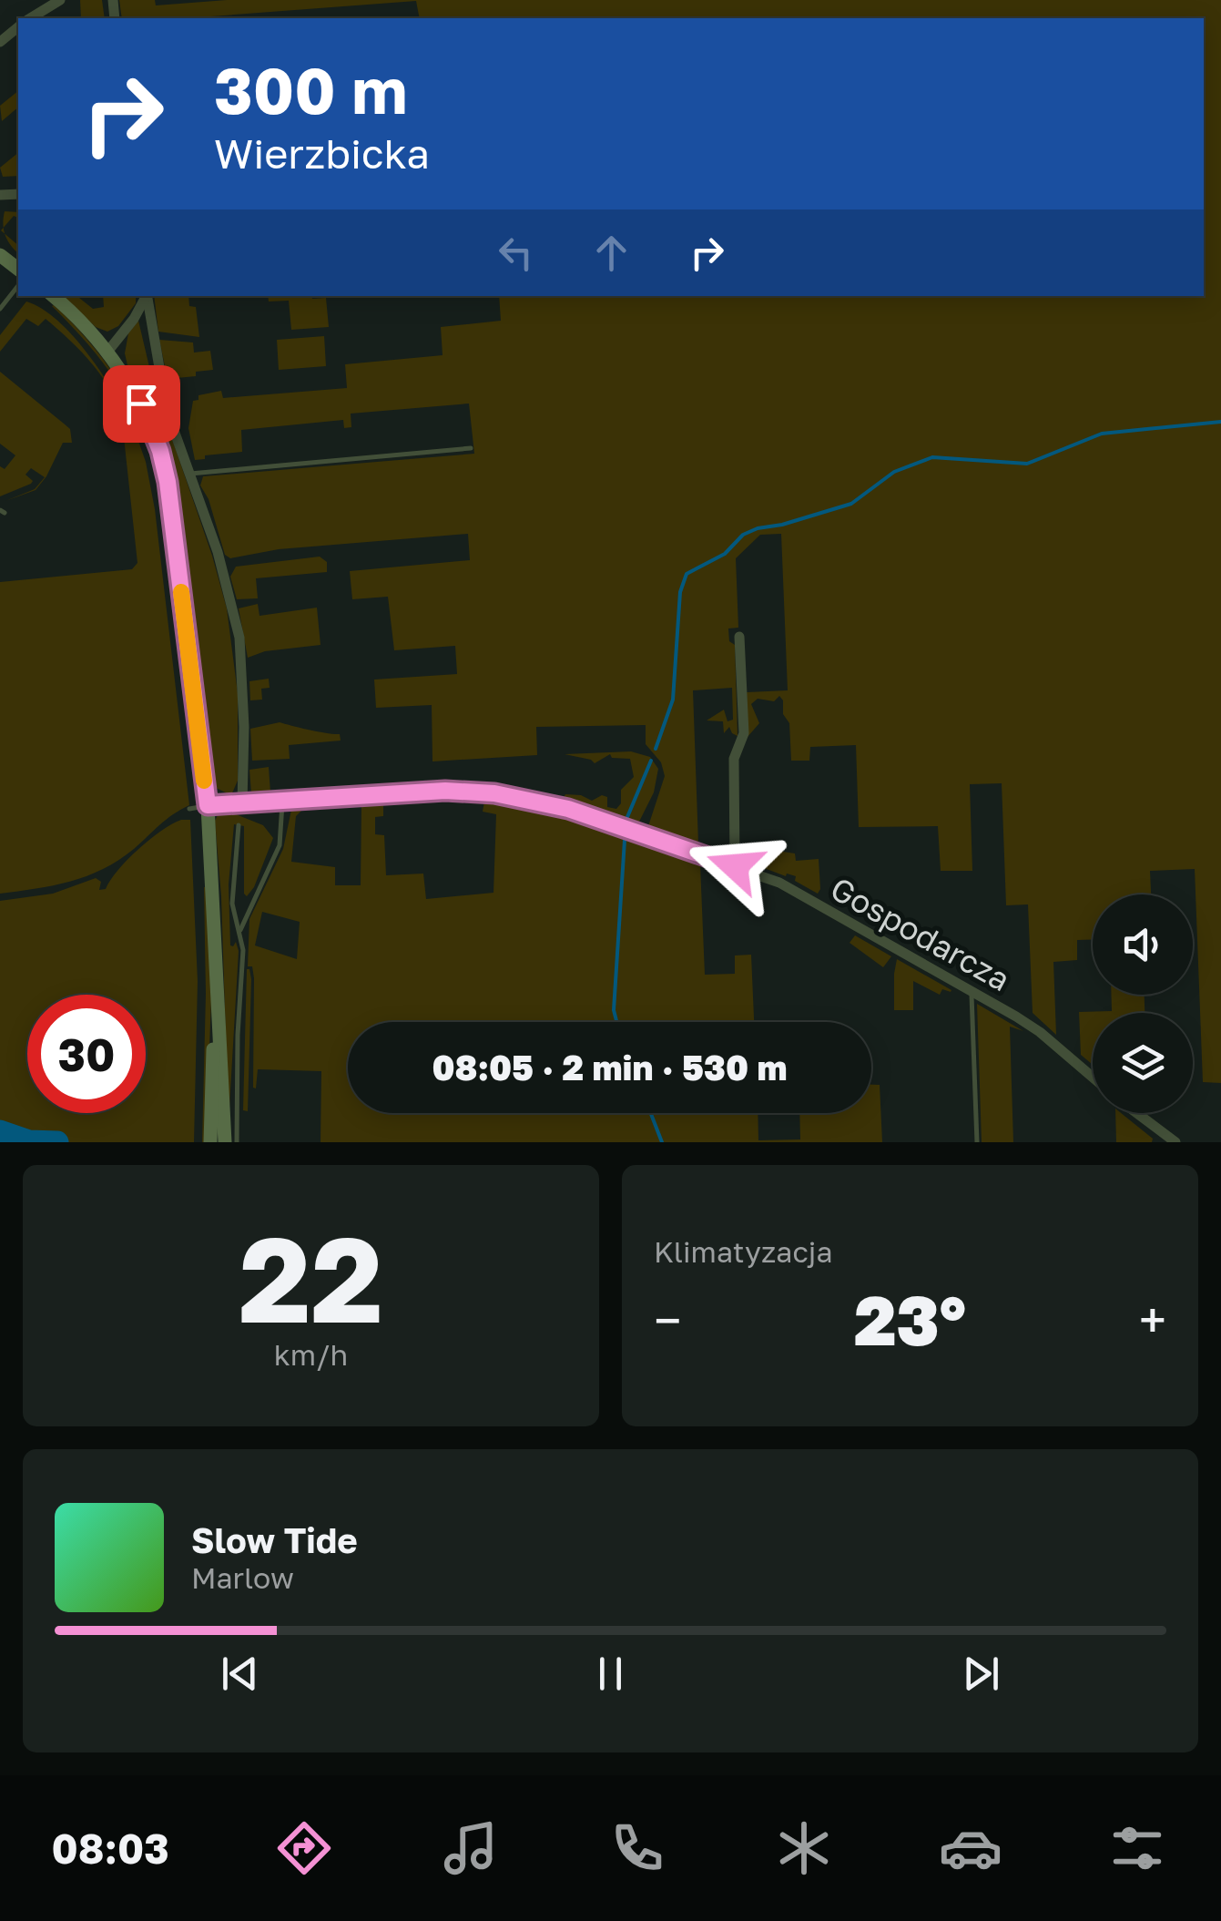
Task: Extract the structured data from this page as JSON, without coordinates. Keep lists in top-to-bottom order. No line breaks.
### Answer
{"streets":{"street":["Gospodarcza"]},"page":{"turn":["300 m","Wierzbicka"],"limit":"30","trip":"08:05 · 2 min · 530 m","tile":[["22","km/h"],"Klimatyzacja"],"heat":["−","23°","+"],"song":["Slow Tide","Marlow"],"tabs":"08:03"}}
